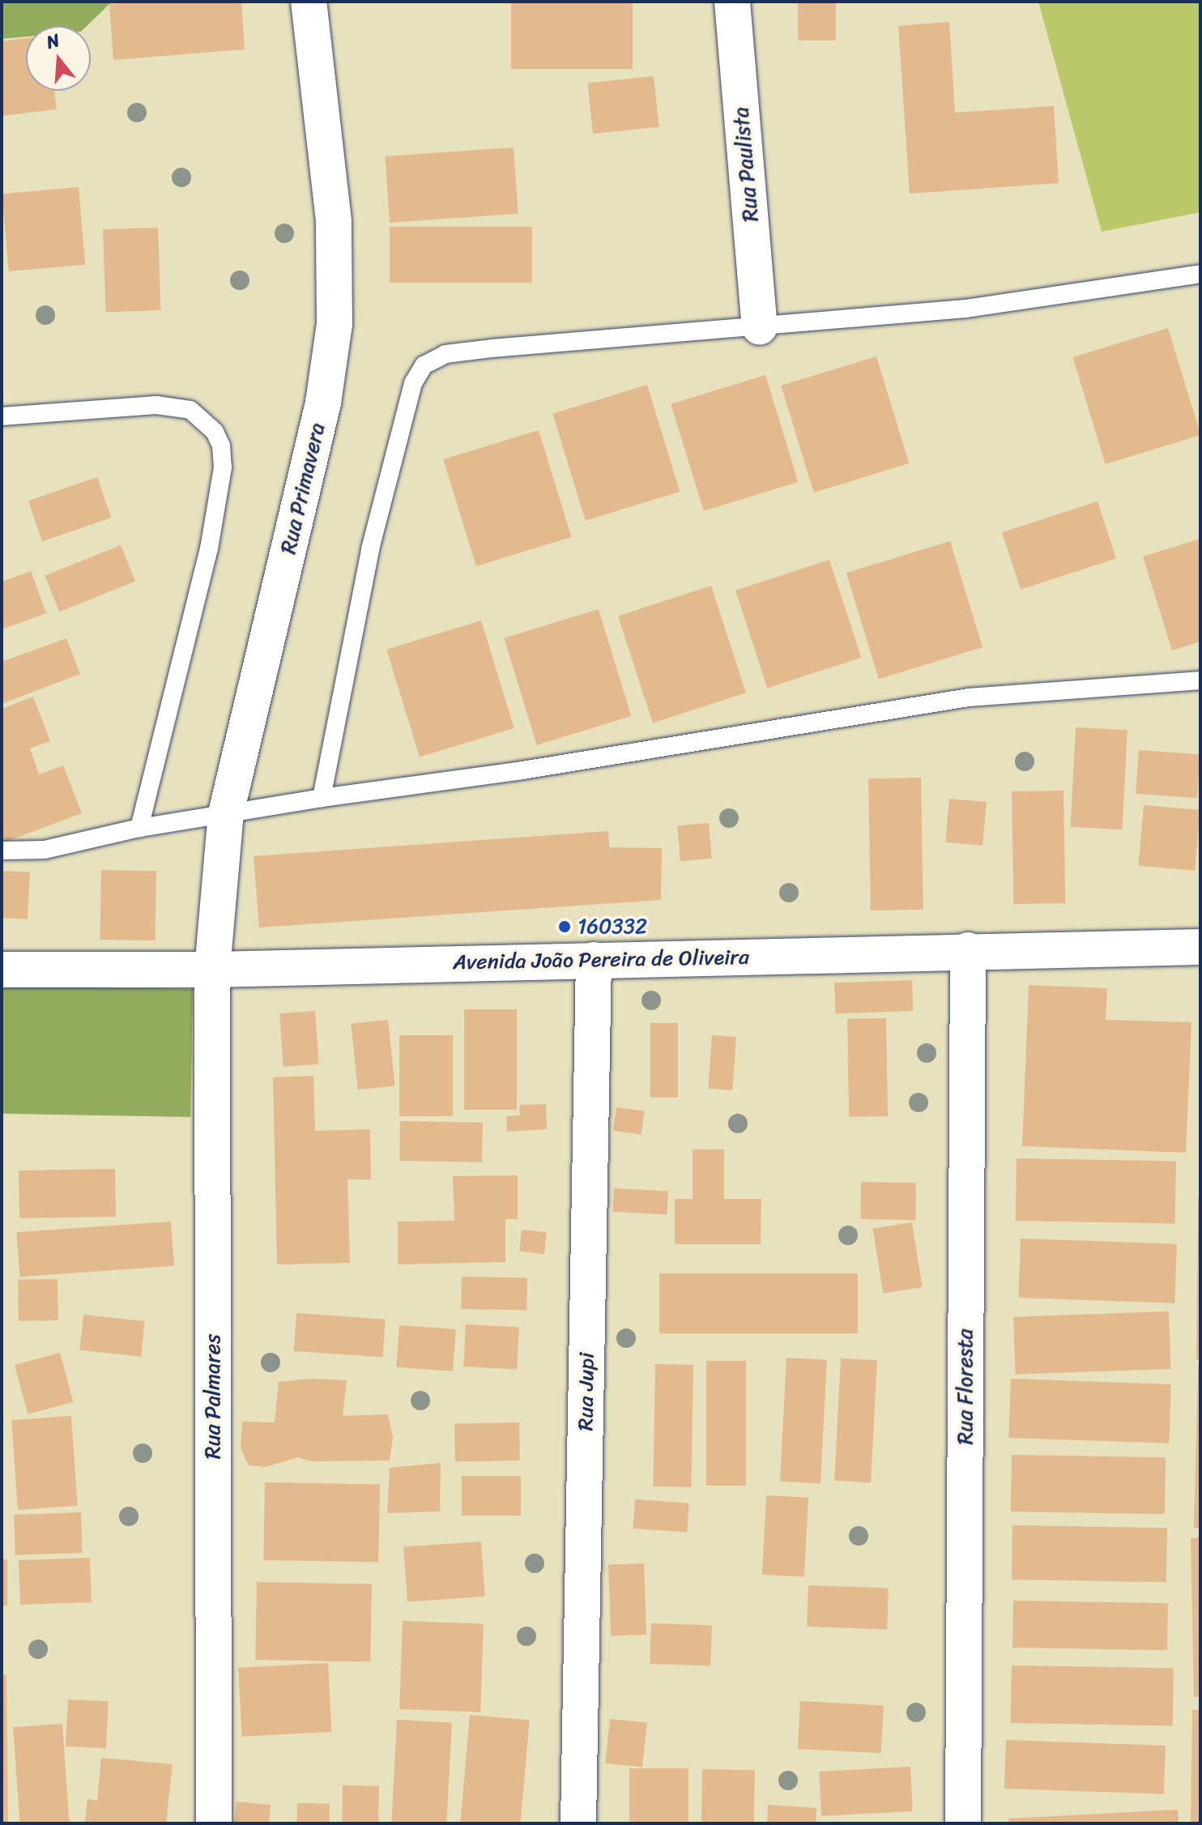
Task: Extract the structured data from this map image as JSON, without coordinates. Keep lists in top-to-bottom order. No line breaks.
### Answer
{"streets":{"street":["Rua Paulista","Rua Primavera","Avenida João Pereira de Oliveira","Rua Floresta","Rua Jupi","Rua Palmares"]},"crossings":[["Rua Primavera","Avenida João Pereira de Oliveira"],["Rua Primavera","Rua Palmares"],["Avenida João Pereira de Oliveira","Rua Floresta"],["Avenida João Pereira de Oliveira","Rua Jupi"],["Avenida João Pereira de Oliveira","Rua Palmares"]],"places":["160332"],"north":"top"}
